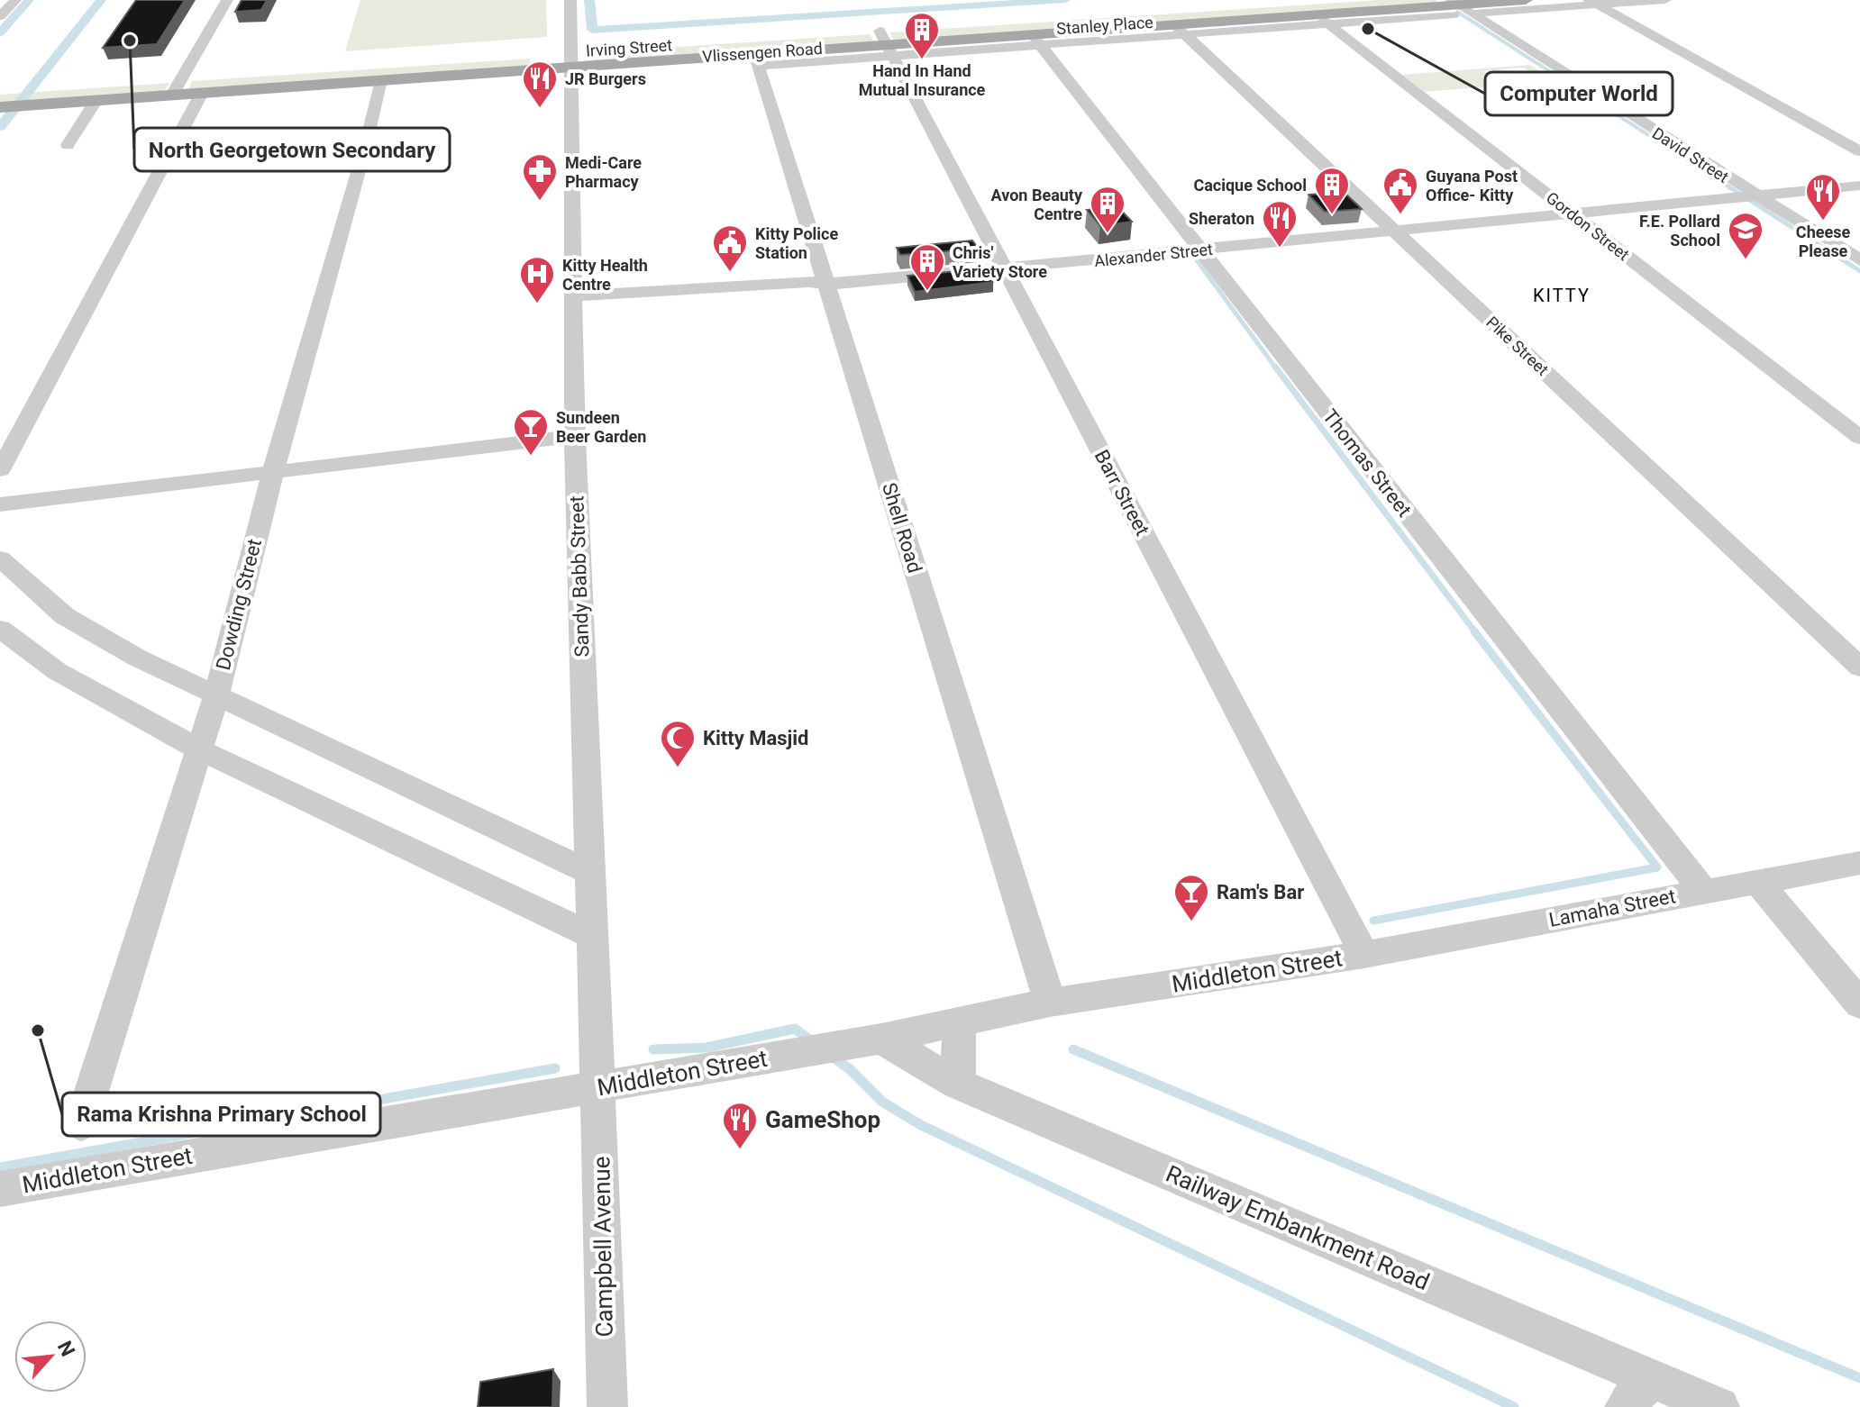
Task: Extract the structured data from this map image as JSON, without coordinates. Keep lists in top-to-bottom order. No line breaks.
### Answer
{"streets":{"main road":["Irving Street","Vlissengen Road"],"street":["David Street","Gordon Street","Alexander Street","Pike Street","Thomas Street","Barr Street","Shell Road","Sandy Babb Street","Dowding Street","Lamaha Street","Middleton Street","Railway Embankment Road","Campbell Avenue"]},"crossings":[["Irving Street","Vlissengen Road"],["Irving Street","Barr Street"],["Irving Street","Sandy Babb Street"],["Vlissengen Road","David Street"],["Vlissengen Road","Gordon Street"],["Vlissengen Road","Pike Street"],["Vlissengen Road","Thomas Street"],["Vlissengen Road","Barr Street"],["Vlissengen Road","Shell Road"],["Vlissengen Road","Sandy Babb Street"],["Vlissengen Road","Dowding Street"],["David Street","Alexander Street"],["Gordon Street","Alexander Street"],["Alexander Street","Pike Street"],["Alexander Street","Thomas Street"],["Alexander Street","Barr Street"],["Alexander Street","Shell Road"],["Alexander Street","Sandy Babb Street"],["Thomas Street","Lamaha Street"],["Barr Street","Lamaha Street"],["Barr Street","Middleton Street"],["Shell Road","Middleton Street"],["Sandy Babb Street","Middleton Street"],["Sandy Babb Street","Campbell Avenue"],["Lamaha Street","Middleton Street"],["Middleton Street","Railway Embankment Road"],["Middleton Street","Campbell Avenue"]],"districts":["KITTY"],"places":{"other":["Computer World","North Georgetown Secondary","Rama Krishna Primary School"],"building":["Hand In Hand Mutual Insurance","Cacique School","Avon Beauty Centre","Chris' Variety Store"],"restaurant":["JR Burgers","Cheese Please","Sheraton","GameShop"],"pharmacy":["Medi-Care Pharmacy"],"public building":["Guyana Post Office- Kitty","Kitty Police Station"],"school or university":["F.E. Pollard School"],"hospital":["Kitty Health Centre"],"bar":["Sundeen Beer Garden","Ram's Bar"],"mosque":["Kitty Masjid"]},"north":"top right"}
